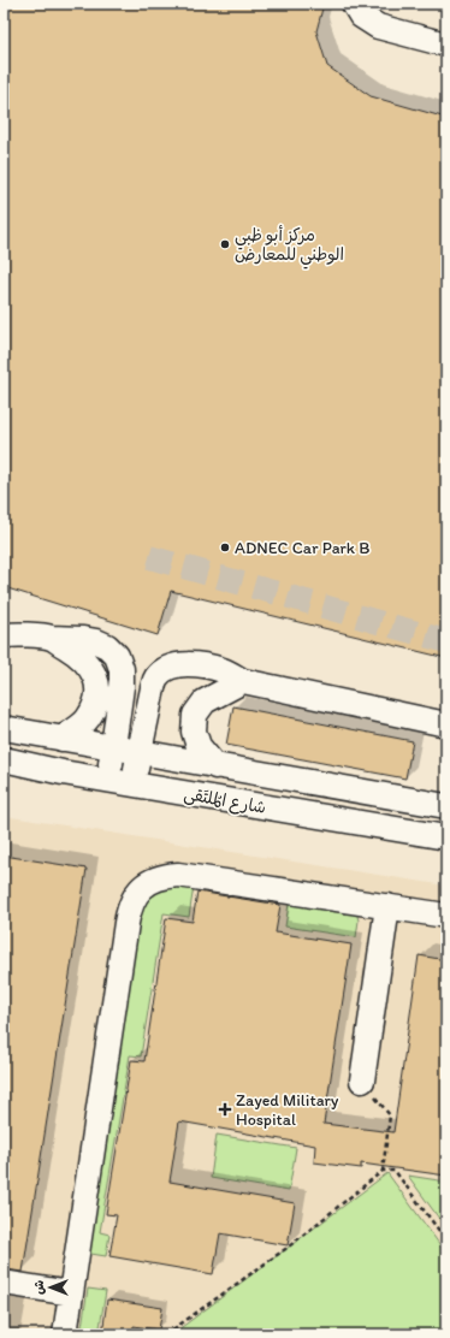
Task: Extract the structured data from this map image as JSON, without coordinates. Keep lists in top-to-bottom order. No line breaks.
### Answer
{"streets":{"street":["شارع المُلتَقى"]},"places":{"other":["مركز أبو ظبي الوطني للمعارض","ADNEC Car Park B"],"health":["Zayed Military Hospital"]},"north":"left"}
